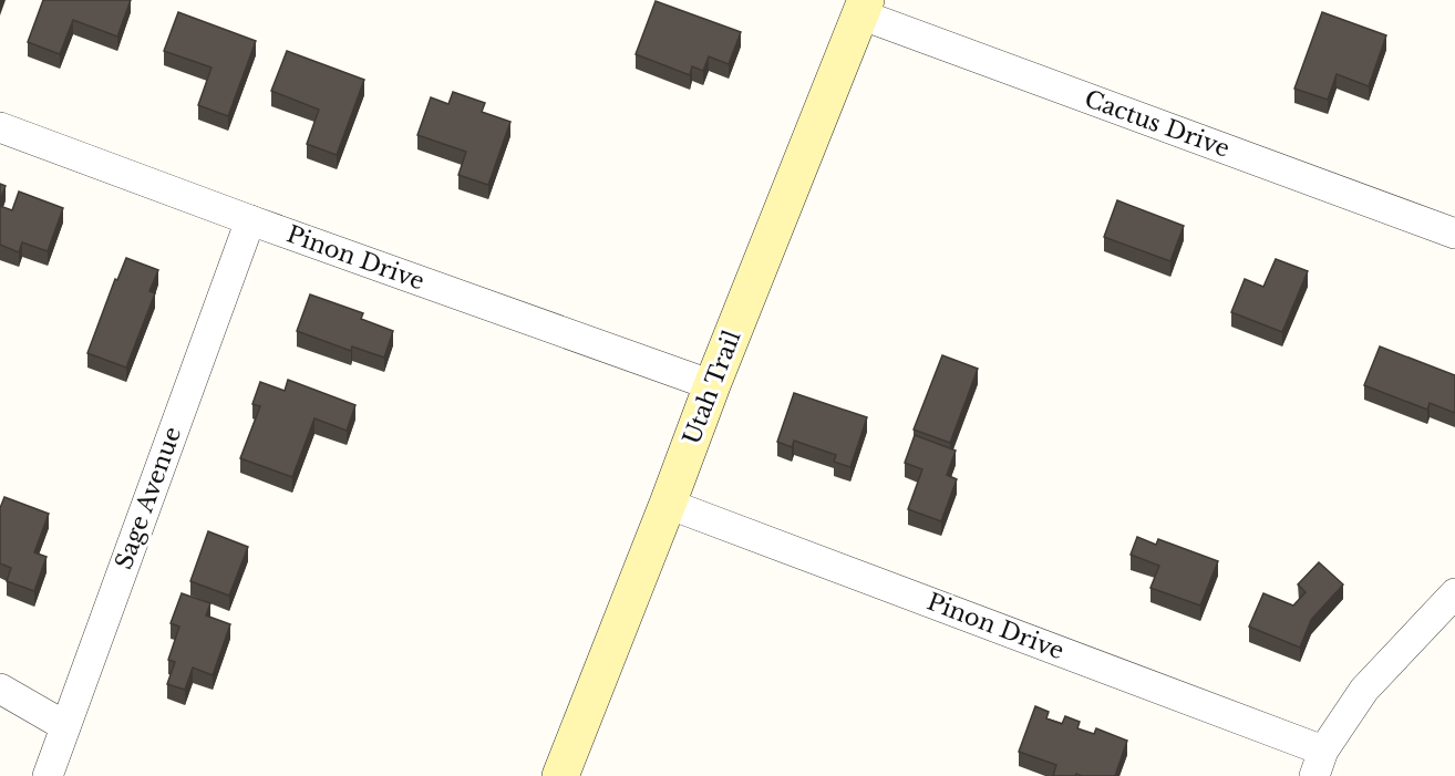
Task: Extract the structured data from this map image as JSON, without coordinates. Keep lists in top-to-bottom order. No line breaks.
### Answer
{"streets":{"main road":["Utah Trail"],"street":["Cactus Drive","Pinon Drive","Sage Avenue"]},"crossings":[["Cactus Drive","Utah Trail"],["Pinon Drive","Utah Trail"],["Pinon Drive","Sage Avenue"]]}
